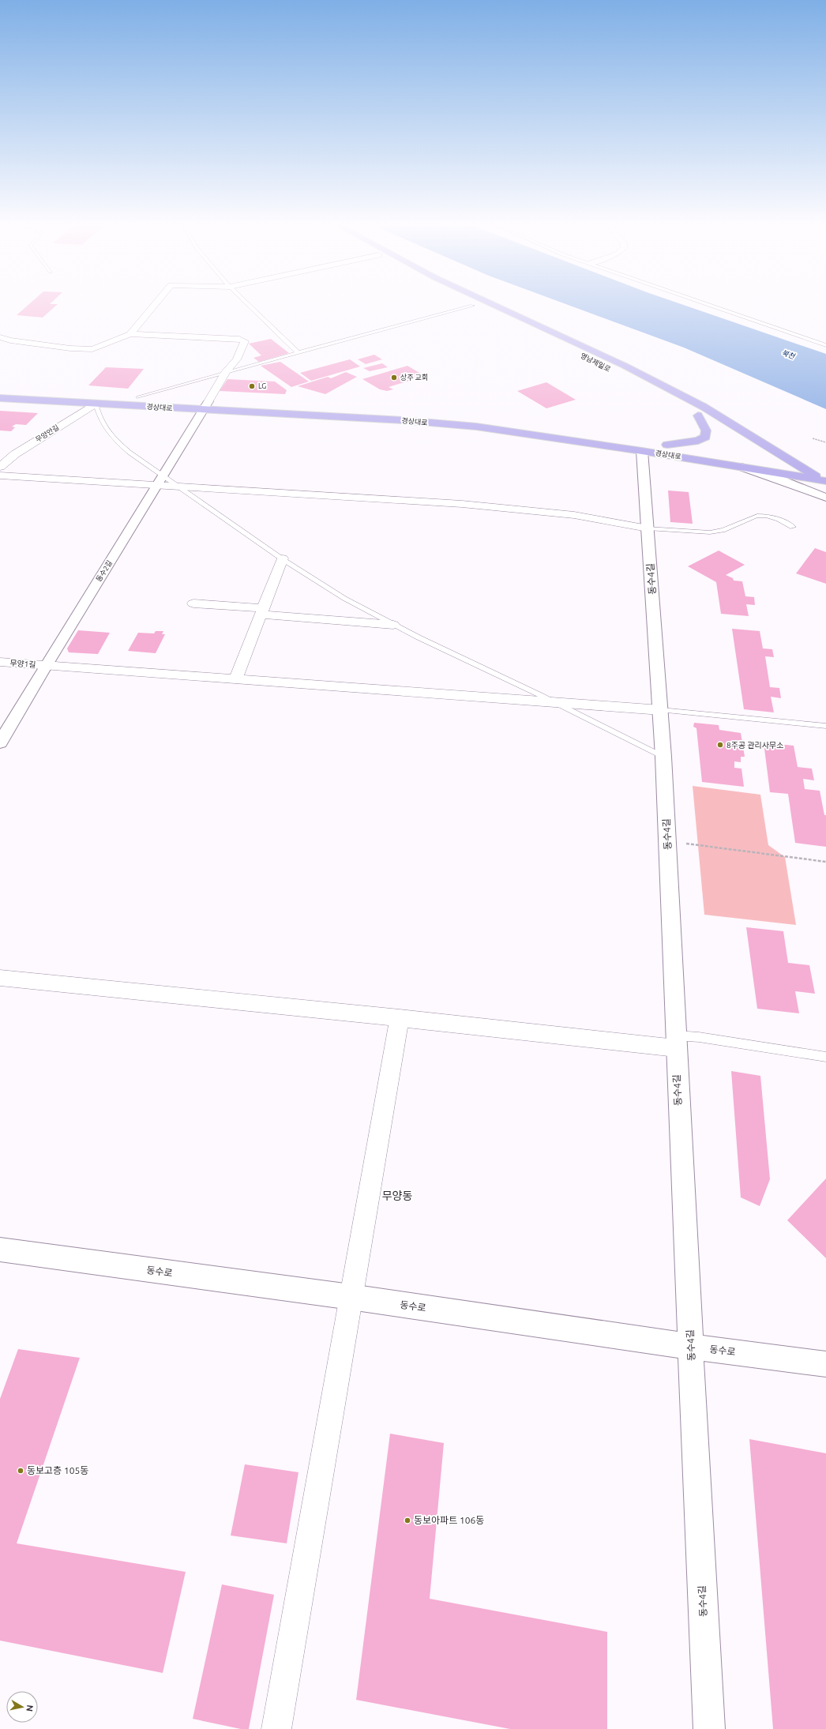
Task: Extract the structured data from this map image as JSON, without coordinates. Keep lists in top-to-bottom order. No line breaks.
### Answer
{"streets":{"main road":["영남제일로","경상대로"],"street":["무양안길","동수2길","동수4길","무양1길","동수로"]},"crossings":[["영남제일로","경상대로"],["경상대로","무양안길"],["경상대로","동수2길"],["경상대로","동수4길"],["동수2길","무양1길"],["동수4길","무양1길"],["동수4길","동수로"]],"districts":["무양동"],"water":["북천"],"places":["상주 교회","LG","8주공 관리사무소","동보고층 105동","동보아파트 106동"],"north":"right"}
